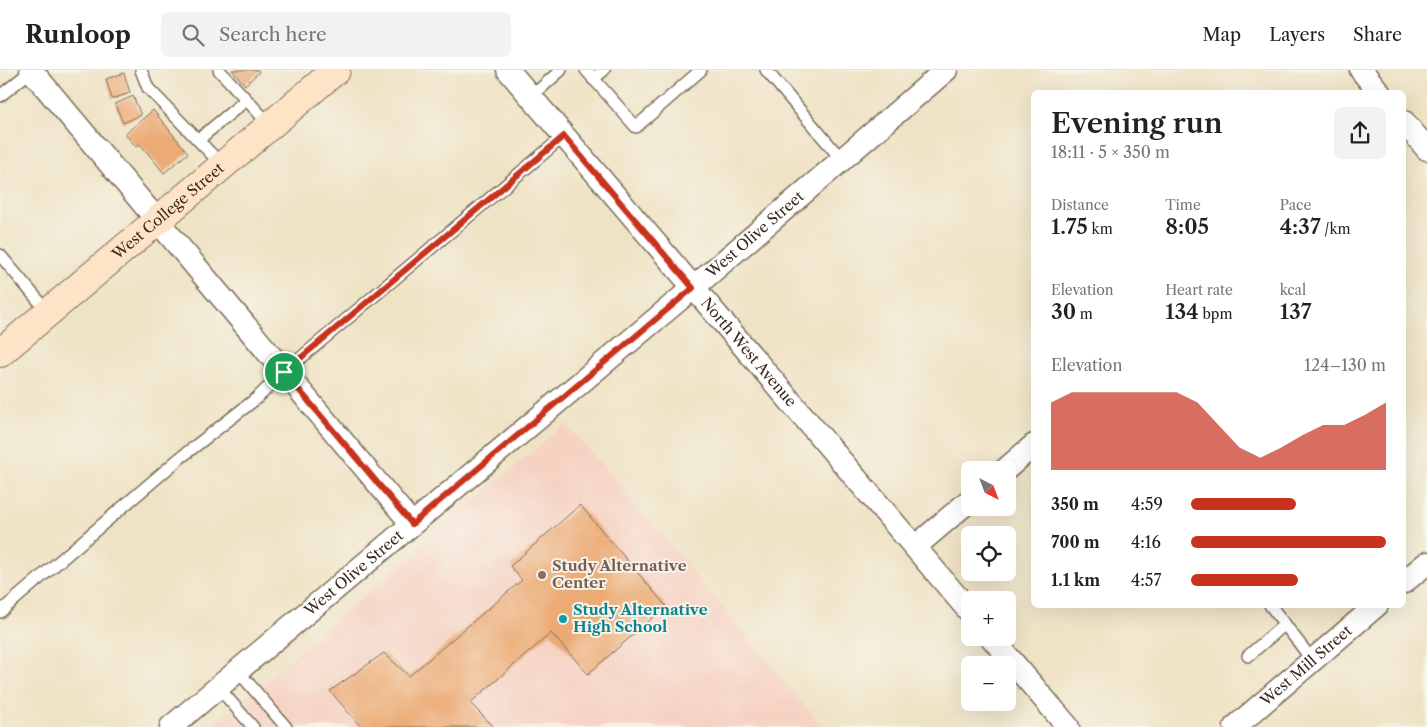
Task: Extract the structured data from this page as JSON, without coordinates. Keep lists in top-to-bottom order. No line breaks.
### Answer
{"streets":{"main road":["West College Street"],"street":["West Olive Street","North West Avenue","West Mill Street"]},"crossings":[["West Olive Street","North West Avenue"]],"places":["Study Alternative Center","Study Alternative High School"],"north":"bottom right","page":{"header":"Runloop","search":"Search here","nav":["Map","Layers","Share"],"heading":["Evening run","18:11 · 5 × 350 m"],"stats":[["Distance","1.75 km"],["Time","8:05"],["Pace","4:37 /km"],["Elevation","30 m"],["Heart rate","134 bpm"],["kcal","137"]],"chart":["Elevation","124–130 m"],"map_buttons":["+","−"],"list":[{"name":"350 m","note":"4:59"},{"name":"700 m","note":"4:16"},{"name":"1.1 km","note":"4:57"}]}}
